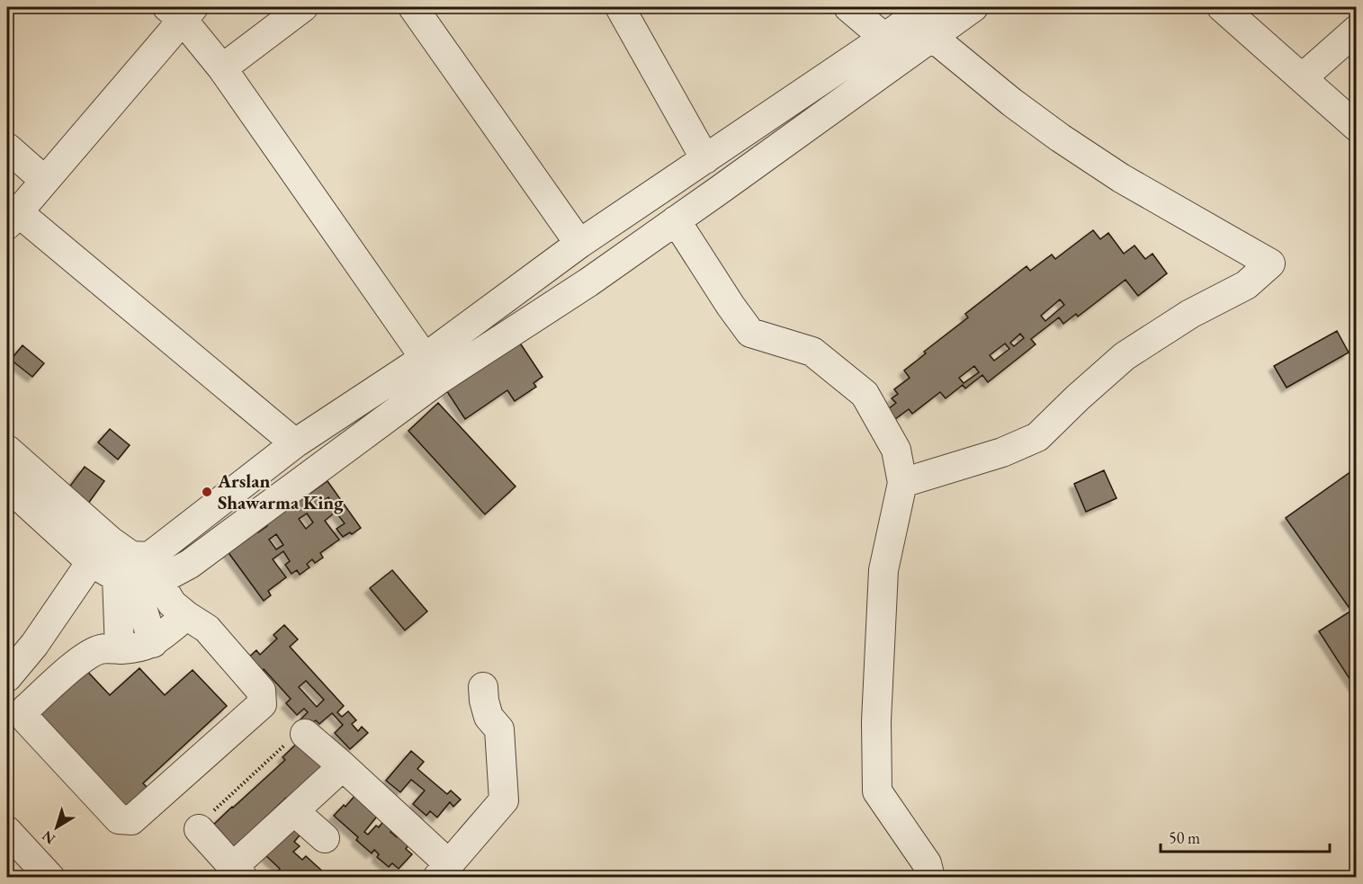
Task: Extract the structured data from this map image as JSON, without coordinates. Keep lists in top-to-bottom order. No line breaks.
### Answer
{"places":["Arslan Shawarma King"],"scale_bar":"50 m","north":"bottom left"}
